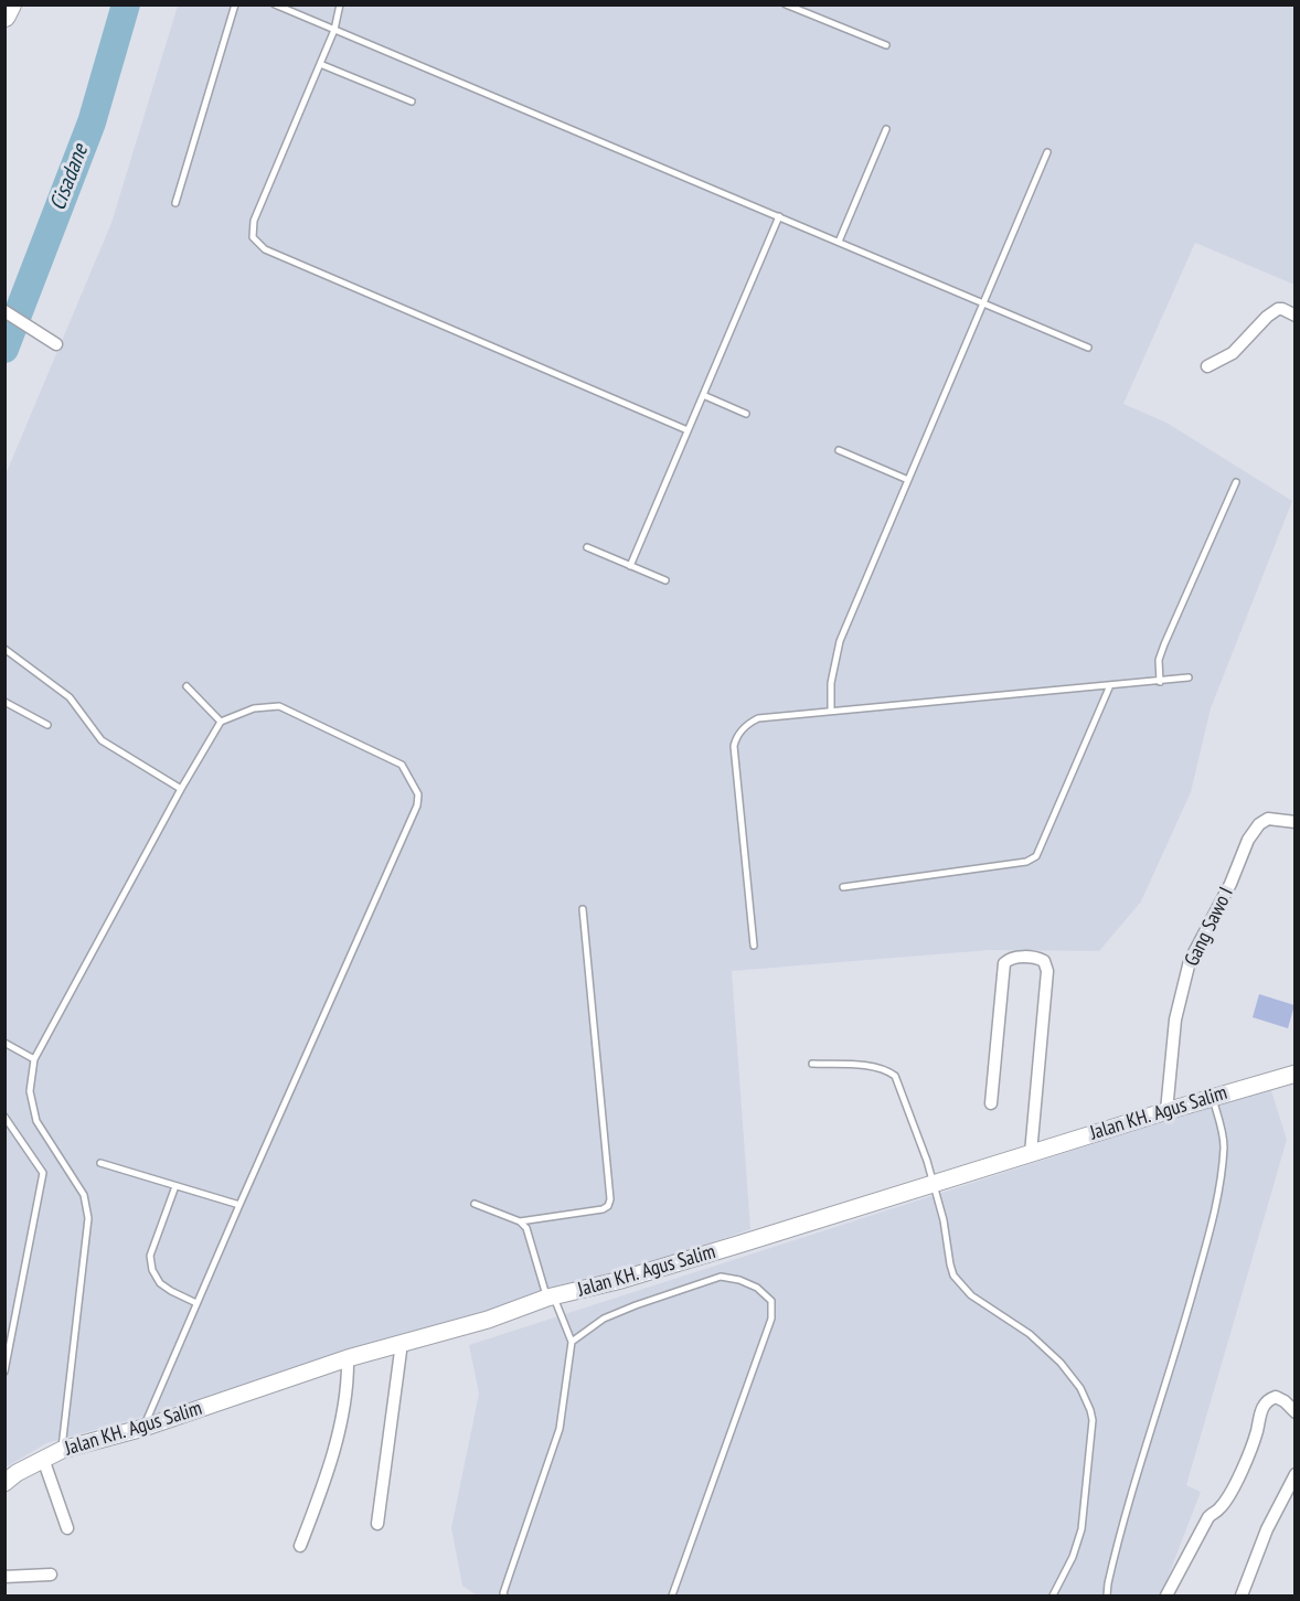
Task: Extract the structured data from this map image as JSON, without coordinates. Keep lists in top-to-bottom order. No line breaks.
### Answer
{"streets":{"street":["Gang Sawo I","Jalan KH. Agus Salim"]},"crossings":[["Gang Sawo I","Jalan KH. Agus Salim"]],"water":["Cisadane"]}
